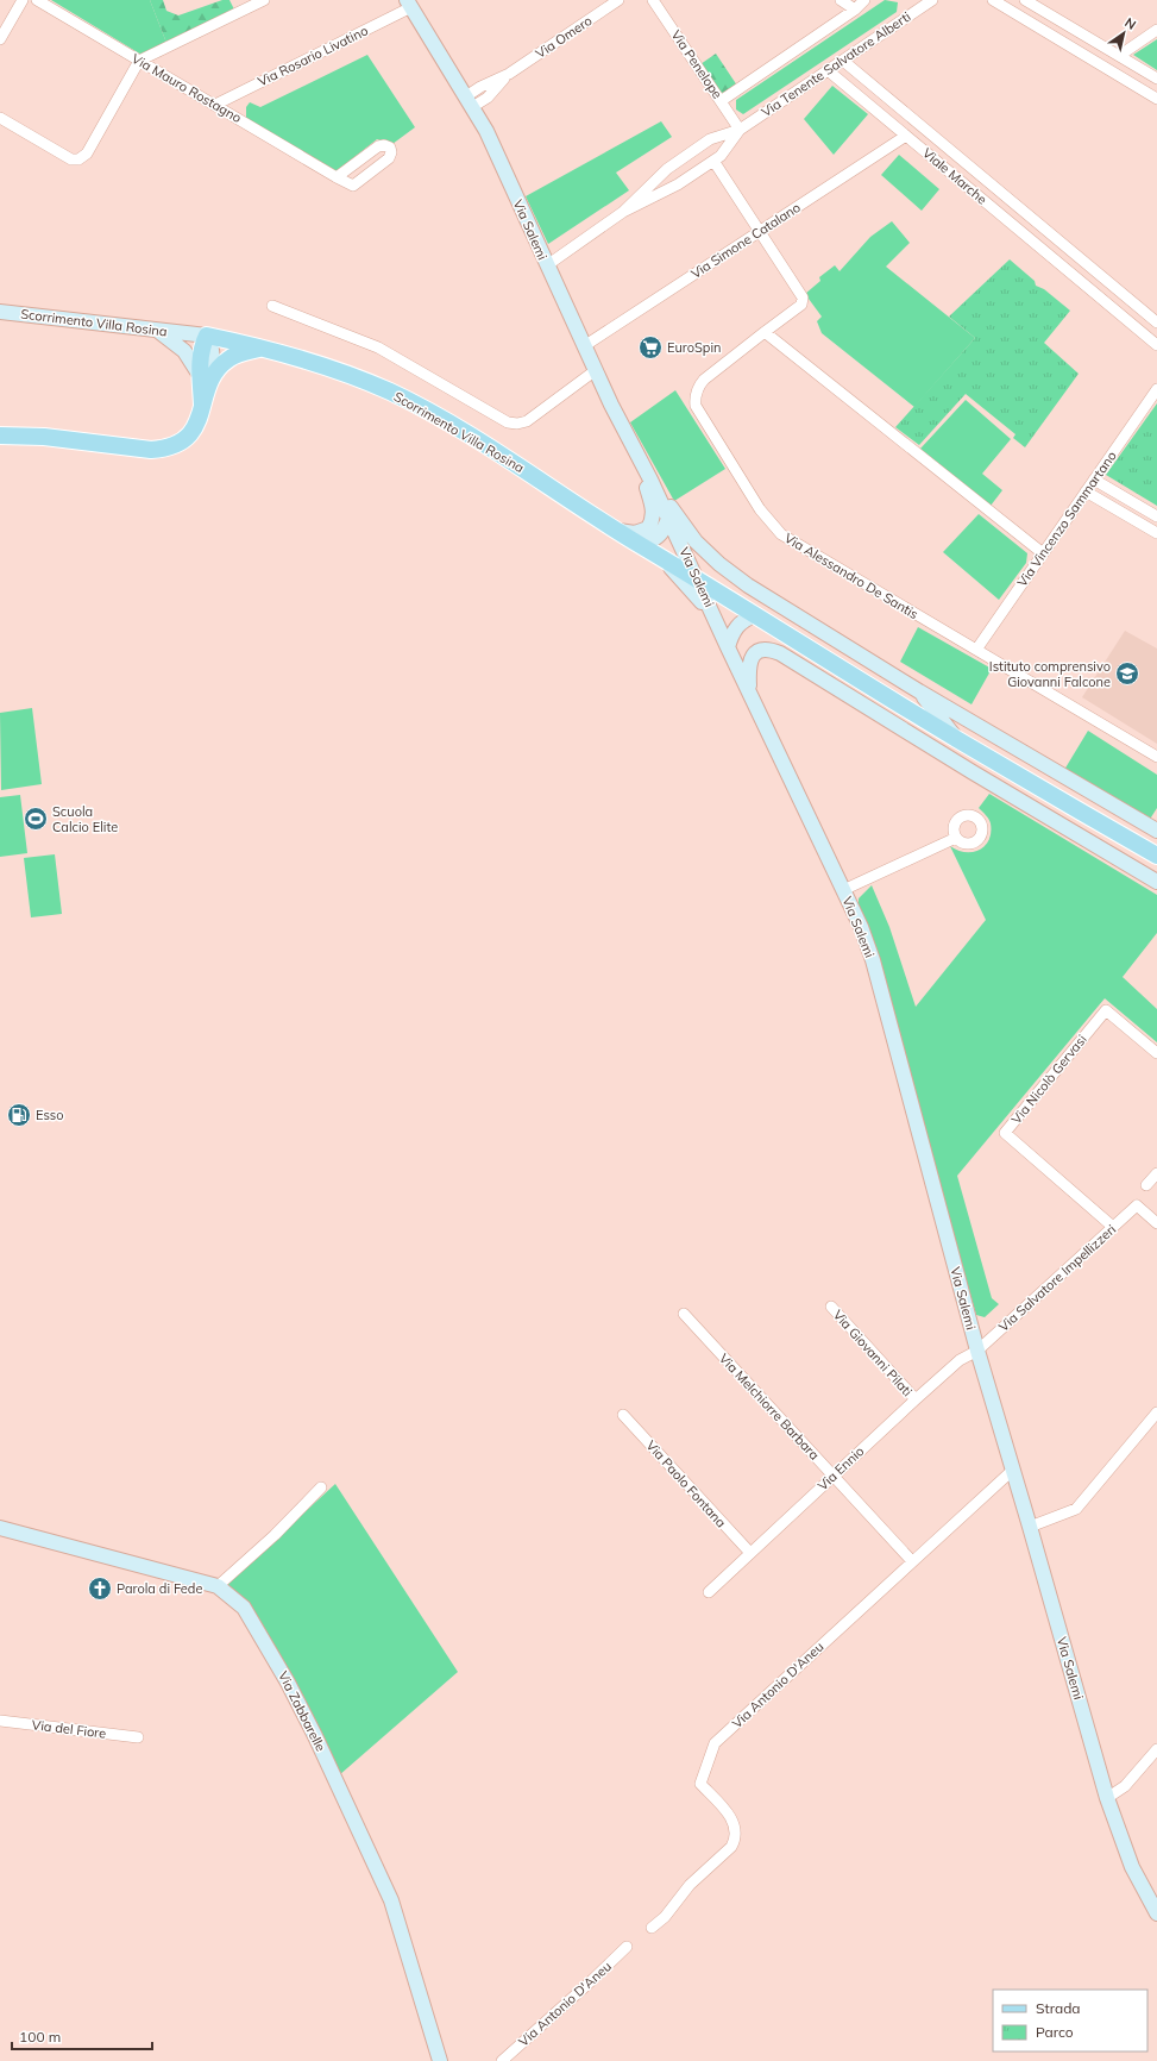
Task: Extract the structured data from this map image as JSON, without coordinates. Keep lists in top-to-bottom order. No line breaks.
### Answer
{"streets":{"main road":["Scorrimento Villa Rosina"],"street":["Via Omero","Via Rosario Livatino","Via Penelope","Via Tenente Salvatore Alberti","Via Mauro Rostagno","Viale Marche","Via Salemi","Via Simone Catalano","Via Vincenzo Sammartano","Via Alessandro De Santis","Via Nicolò Gervasi","Via Salvatore Impellizzeri","Via Giovanni Pilati","Via Melchiorre Barbara","Via Ennio","Via Paolo Fontana","Via Antonio D'Aneu","Via Zabbarelle","Via del Fiore"]},"crossings":[["Via Omero","Via Salemi"],["Via Rosario Livatino","Via Mauro Rostagno"],["Via Rosario Livatino","Via Salemi"],["Via Penelope","Via Tenente Salvatore Alberti"],["Via Tenente Salvatore Alberti","Viale Marche"],["Via Tenente Salvatore Alberti","Via Salemi"],["Viale Marche","Via Simone Catalano"],["Via Salemi","Via Simone Catalano"],["Via Salemi","Scorrimento Villa Rosina"],["Via Salemi","Via Salvatore Impellizzeri"],["Via Salemi","Via Ennio"],["Via Salemi","Via Antonio D'Aneu"],["Via Vincenzo Sammartano","Via Alessandro De Santis"],["Via Nicolò Gervasi","Via Salvatore Impellizzeri"],["Via Salvatore Impellizzeri","Via Ennio"],["Via Giovanni Pilati","Via Ennio"],["Via Melchiorre Barbara","Via Ennio"],["Via Melchiorre Barbara","Via Antonio D'Aneu"],["Via Ennio","Via Paolo Fontana"]],"places":{"supermarket":["EuroSpin"],"school or university":["Istituto comprensivo Giovanni Falcone"],"sports":["Scuola Calcio Elite"],"fuel station":["Esso"],"church":["Parola di Fede"]},"legend":["Strada","Parco"],"scale_bar":"100 m","north":"top right"}
